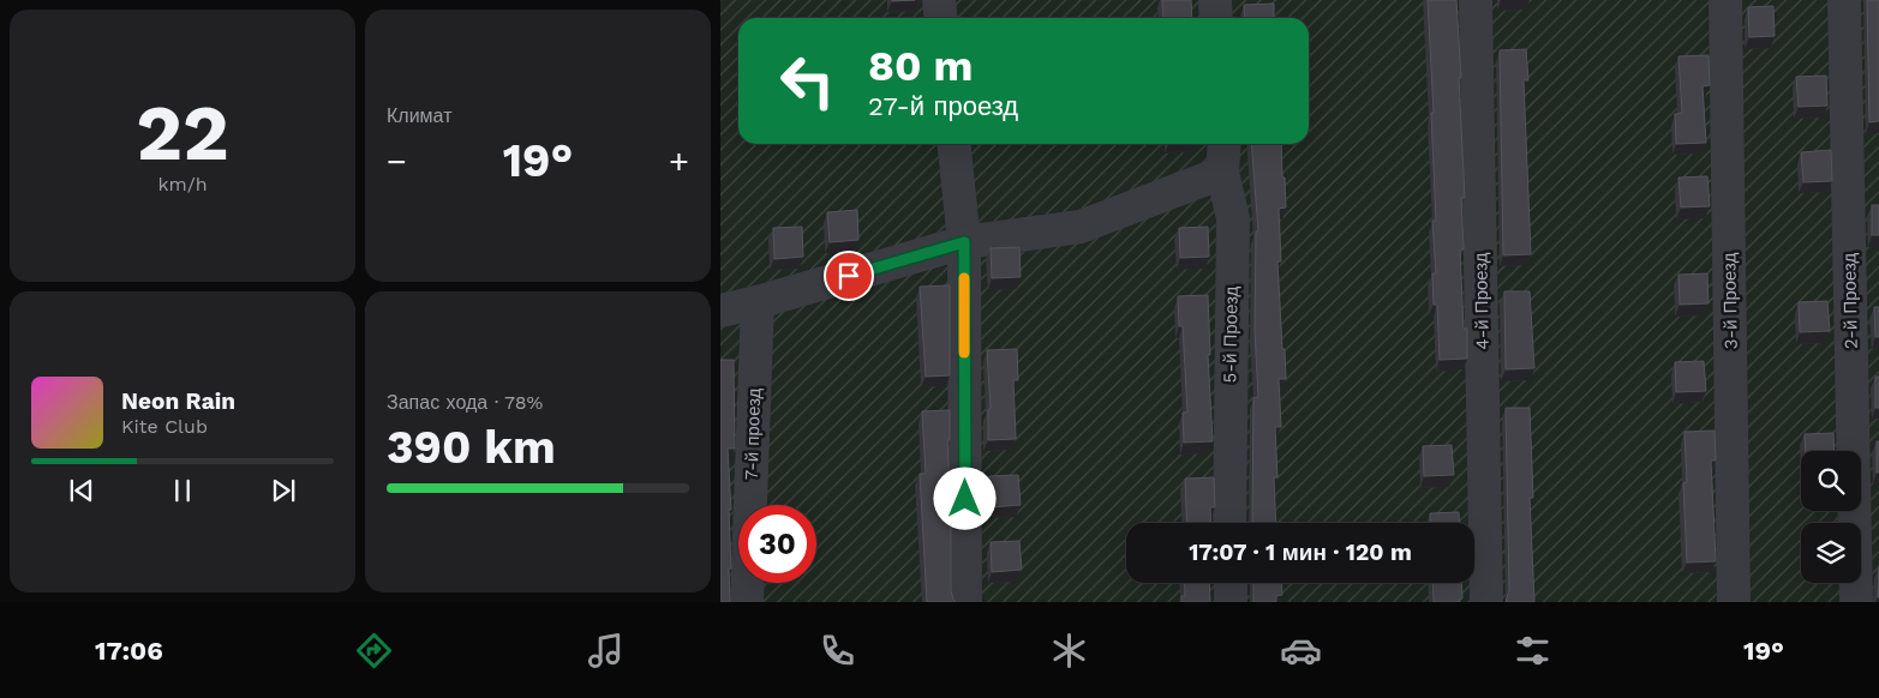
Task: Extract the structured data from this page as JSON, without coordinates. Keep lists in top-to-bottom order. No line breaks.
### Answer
{"streets":{"street":["4-й Проезд","3-й Проезд","2-й Проезд","5-й Проезд","7-й проезд"]},"page":{"tile":[["22","km/h"],"Климат",["Запас хода · 78%","390 km"]],"turn":["80 m","27-й проезд"],"heat":["−","19°","+"],"song":["Neon Rain","Kite Club"],"limit":"30","trip":"17:07 · 1 мин · 120 m","tabs":["17:06","19°"]}}
